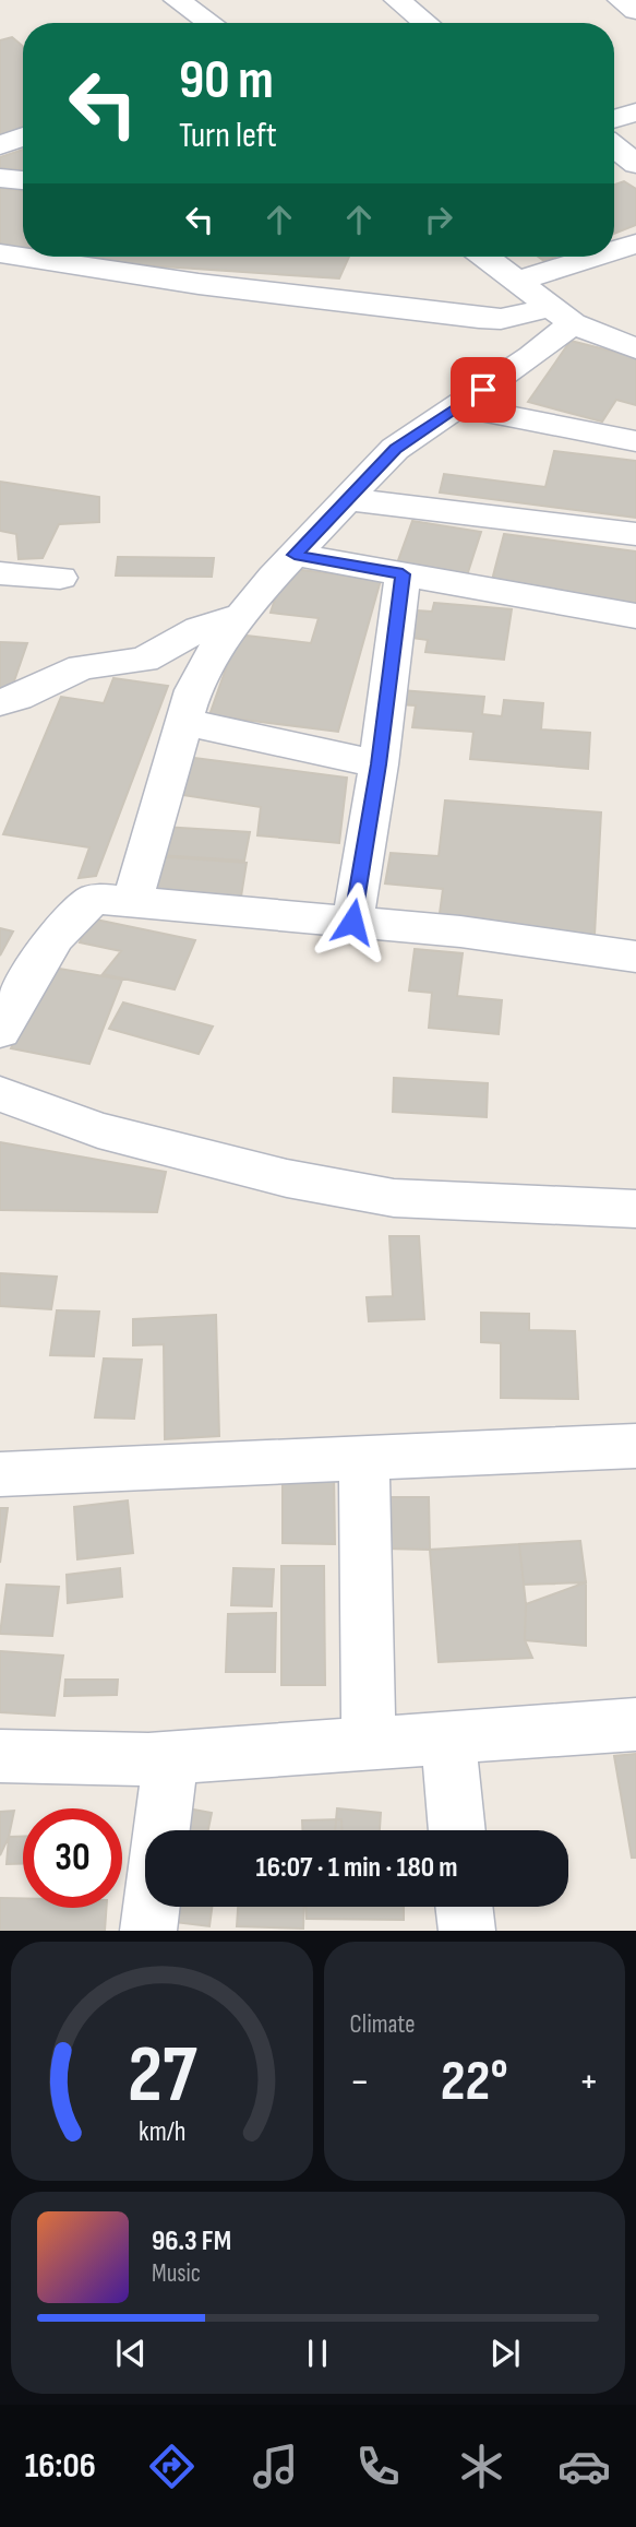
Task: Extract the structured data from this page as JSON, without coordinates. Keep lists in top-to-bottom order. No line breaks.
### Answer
{"page":{"turn":["90 m","Turn left"],"limit":"30","trip":"16:07 · 1 min · 180 m","tile":"Climate","heat":["−","22°","+"],"song":["96.3 FM","Music"],"tabs":"16:06","gauge":["27","km/h"]}}
